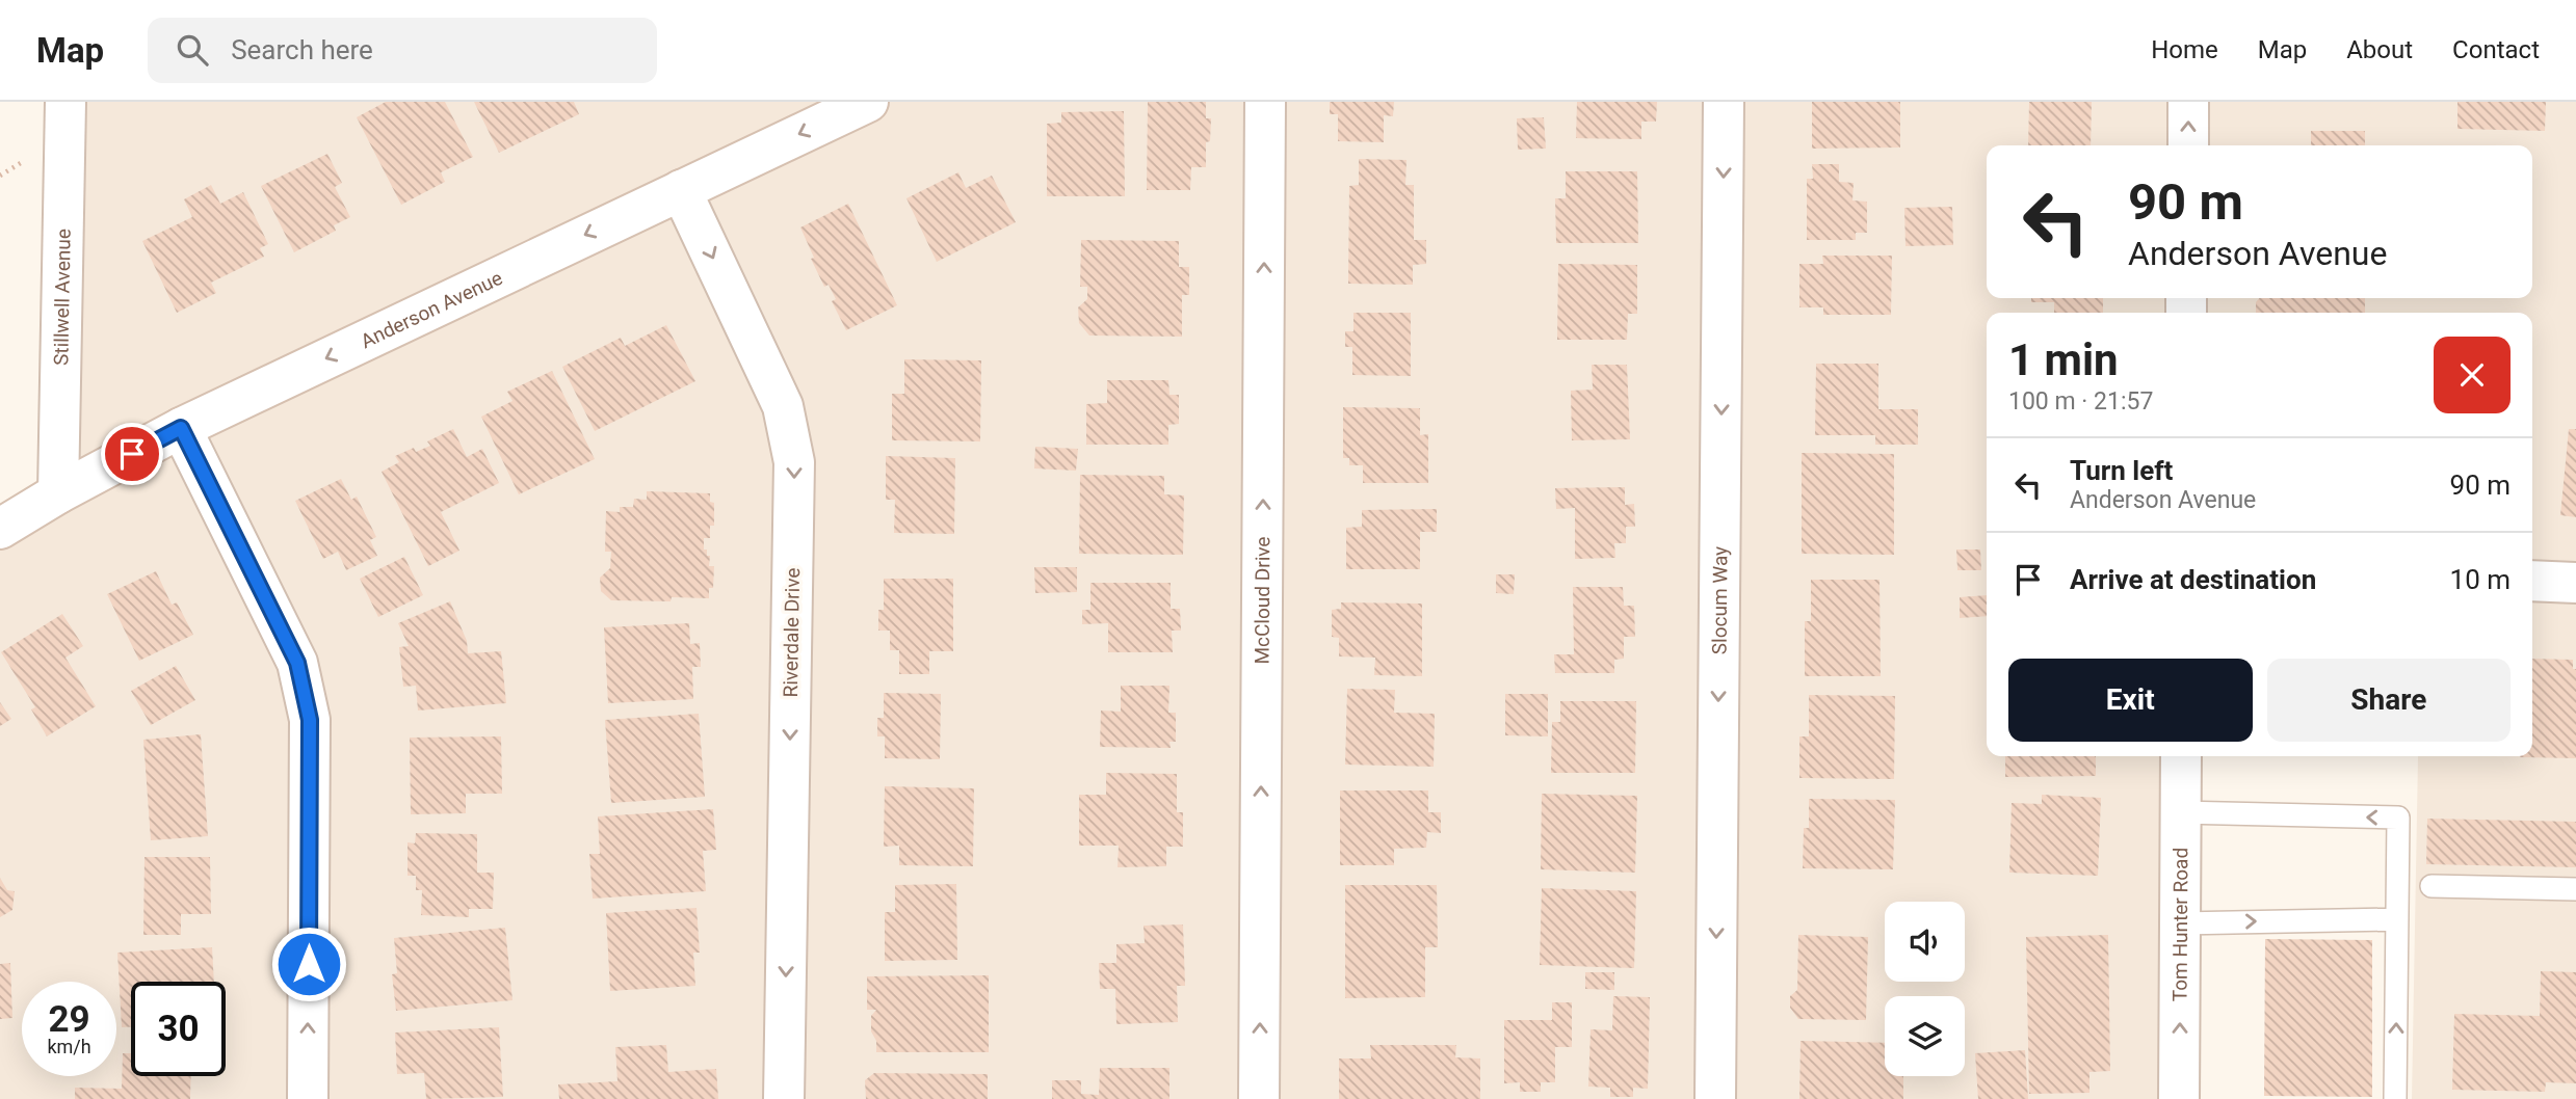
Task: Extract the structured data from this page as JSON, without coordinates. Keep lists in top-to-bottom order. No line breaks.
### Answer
{"streets":{"street":["Stillwell Avenue","Anderson Avenue","McCloud Drive","Slocum Way","Riverdale Drive","Tom Hunter Road"]},"crossings":[["Stillwell Avenue","Anderson Avenue"],["Anderson Avenue","Riverdale Drive"]],"one_way":["Anderson Avenue","McCloud Drive","Slocum Way","Riverdale Drive","Tom Hunter Road"],"page":{"header":"Map","search":"Search here","nav":["Home","Map","About","Contact"],"turn":["90 m","Anderson Avenue"],"heading":["1 min","100 m · 21:57"],"list":[{"name":"Turn left","note":"Anderson Avenue","value":"90 m"},{"name":"Arrive at destination","value":"10 m"}],"buttons":["Exit","Share"],"speed":"29 km/h","limit":"30"}}
